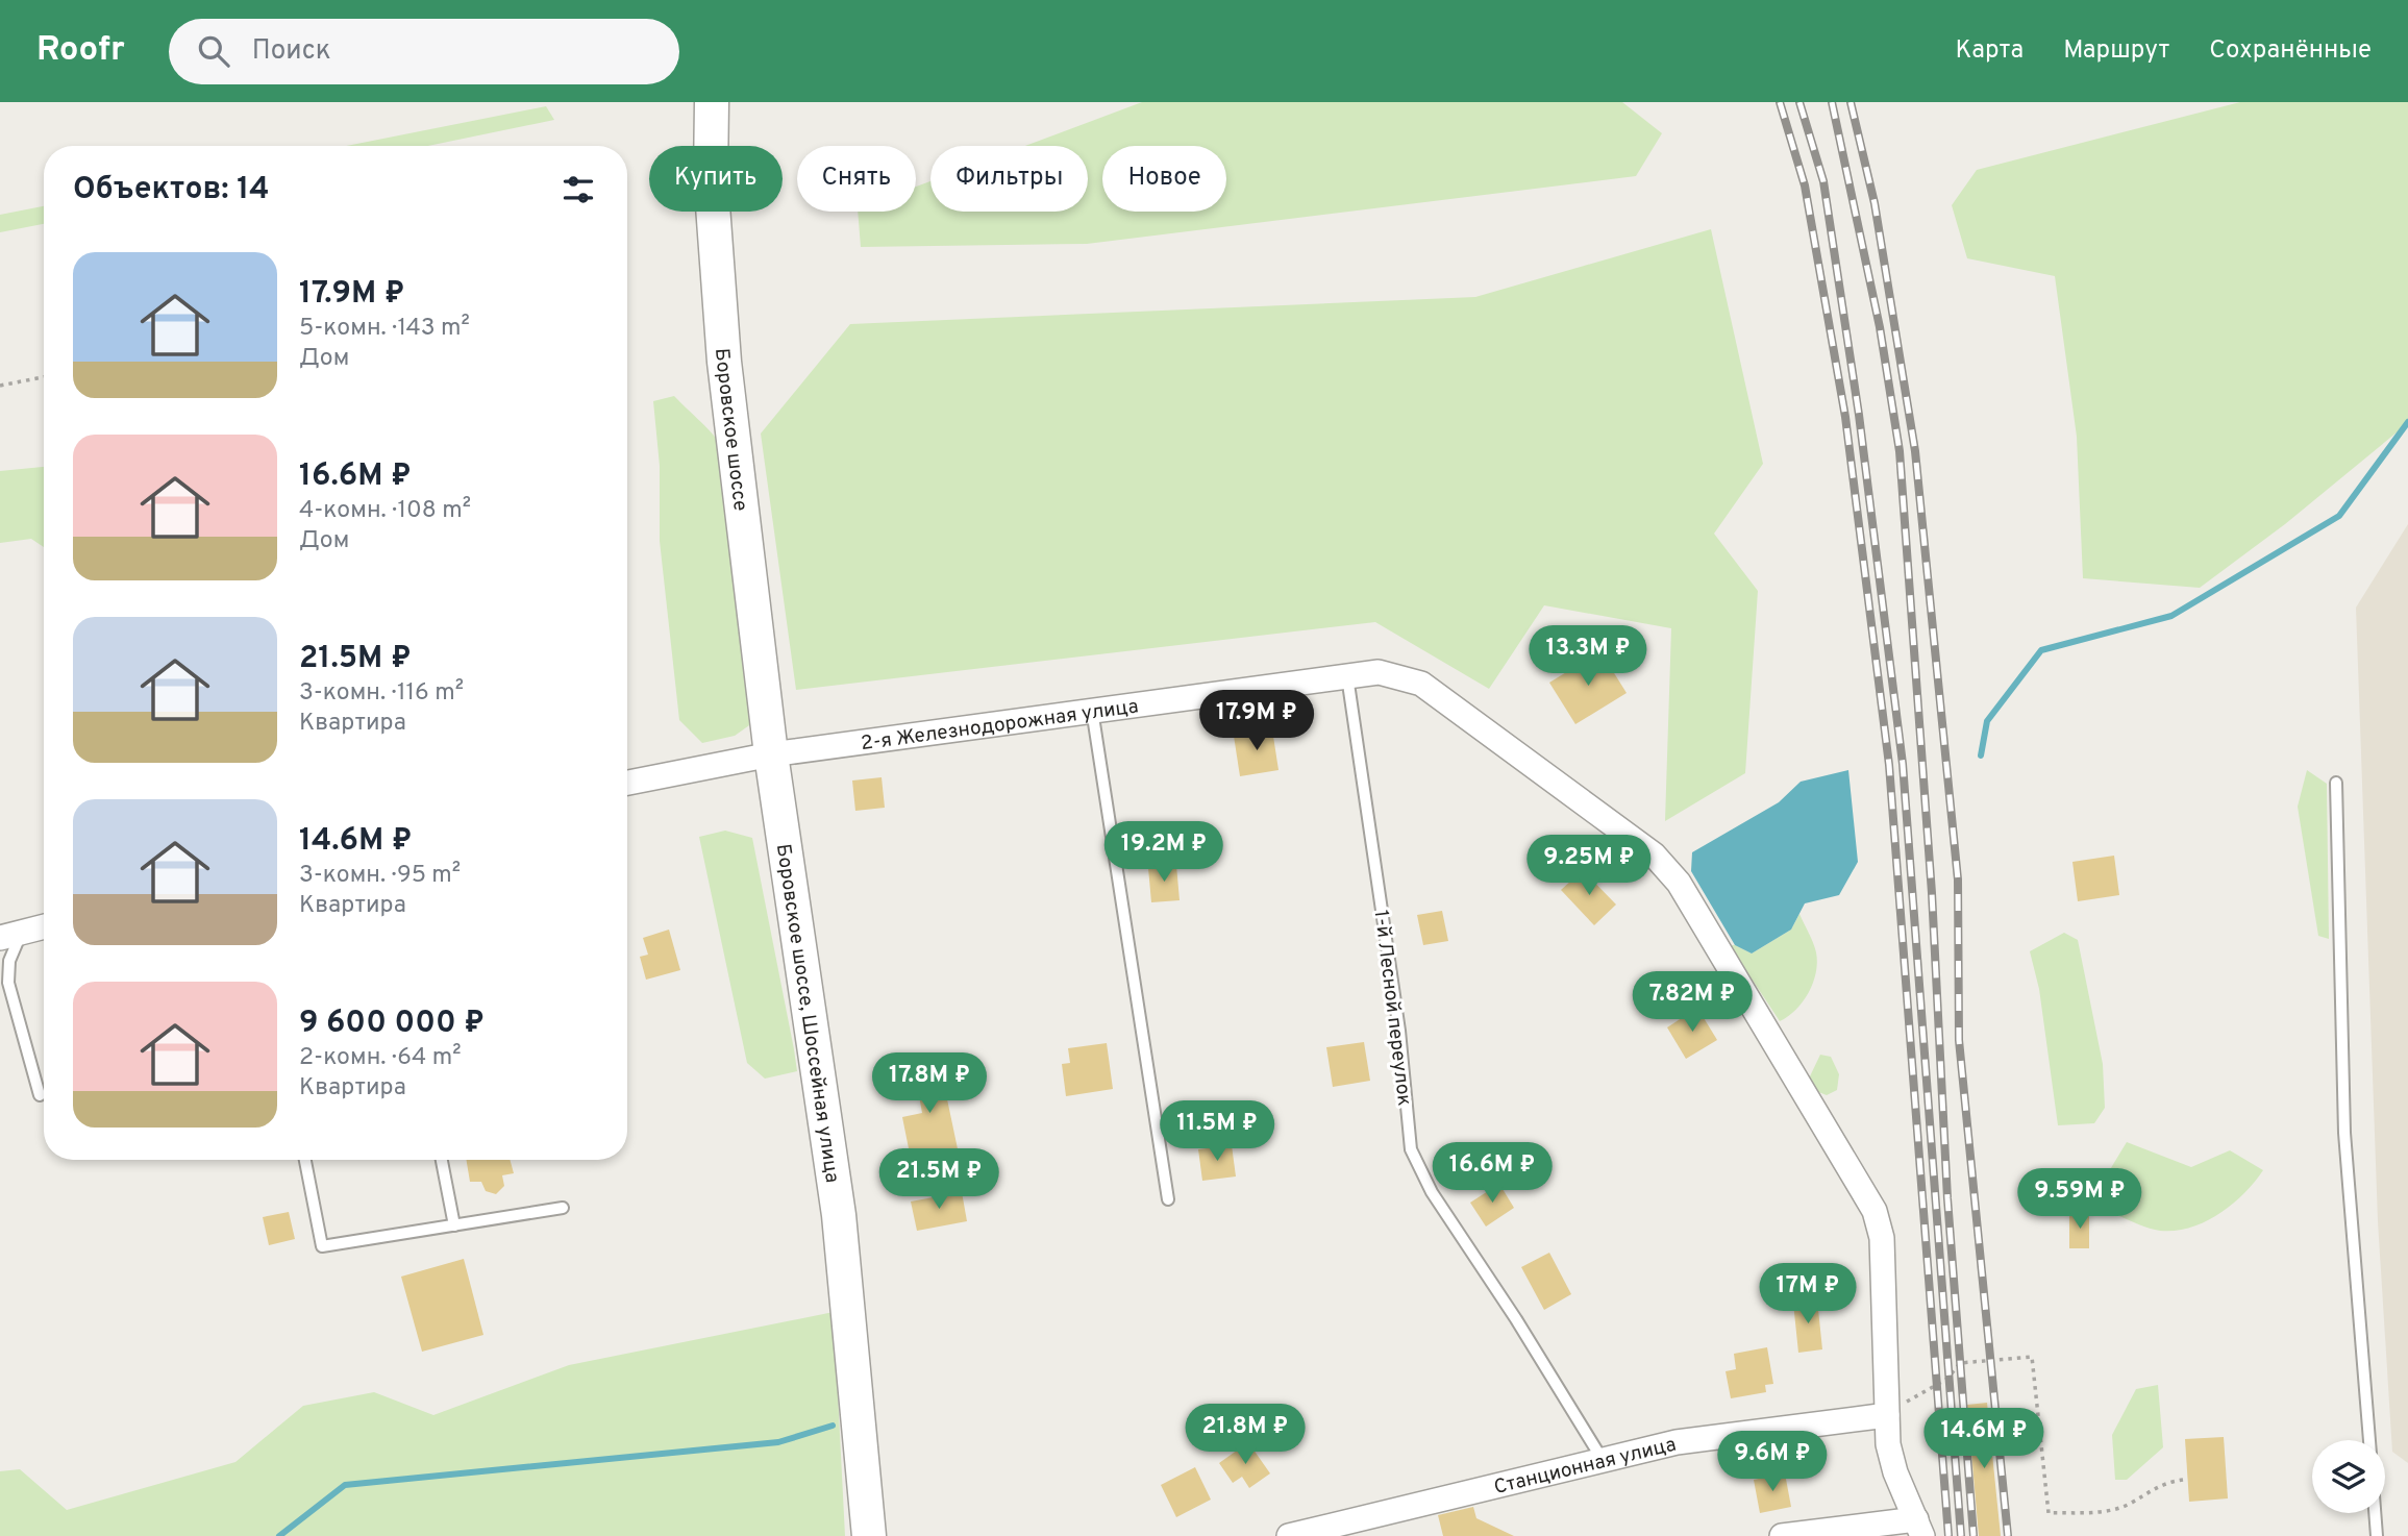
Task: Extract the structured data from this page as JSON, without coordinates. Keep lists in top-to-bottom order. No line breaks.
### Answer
{"streets":{"main road":["Боровское шоссе","Боровское шоссе, Шоссейная улица"],"street":["2-я Железнодорожная улица","Станционная улица"],"lane":["1-й Лесной переулок"]},"crossings":[["Боровское шоссе","2-я Железнодорожная улица"],["Боровское шоссе","Боровское шоссе, Шоссейная улица"],["2-я Железнодорожная улица","1-й Лесной переулок"],["2-я Железнодорожная улица","Боровское шоссе, Шоссейная улица"],["2-я Железнодорожная улица","Станционная улица"],["1-й Лесной переулок","Станционная улица"]],"page":{"header":"Roofr","search":"Поиск","nav":["Карта","Маршрут","Сохранённые"],"chip":["Купить","Снять","Фильтры","Новое"],"heading":"Объектов: 14","list":[{"name":"17.9M ₽","note":"5-комн. · 143 m² · Дом"},{"name":"16.6M ₽","note":"4-комн. · 108 m² · Дом"},{"name":"21.5M ₽","note":"3-комн. · 116 m² · Квартира"},{"name":"14.6M ₽","note":"3-комн. · 95 m² · Квартира"},{"name":"9 600 000 ₽","note":"2-комн. · 64 m² · Квартира"}],"price":["13.3M ₽","17.9M ₽","19.2M ₽","9.25M ₽","7.82M ₽","17.8M ₽","11.5M ₽","16.6M ₽","21.5M ₽","9.59M ₽","17M ₽","21.8M ₽","14.6M ₽","9.6M ₽"]}}
